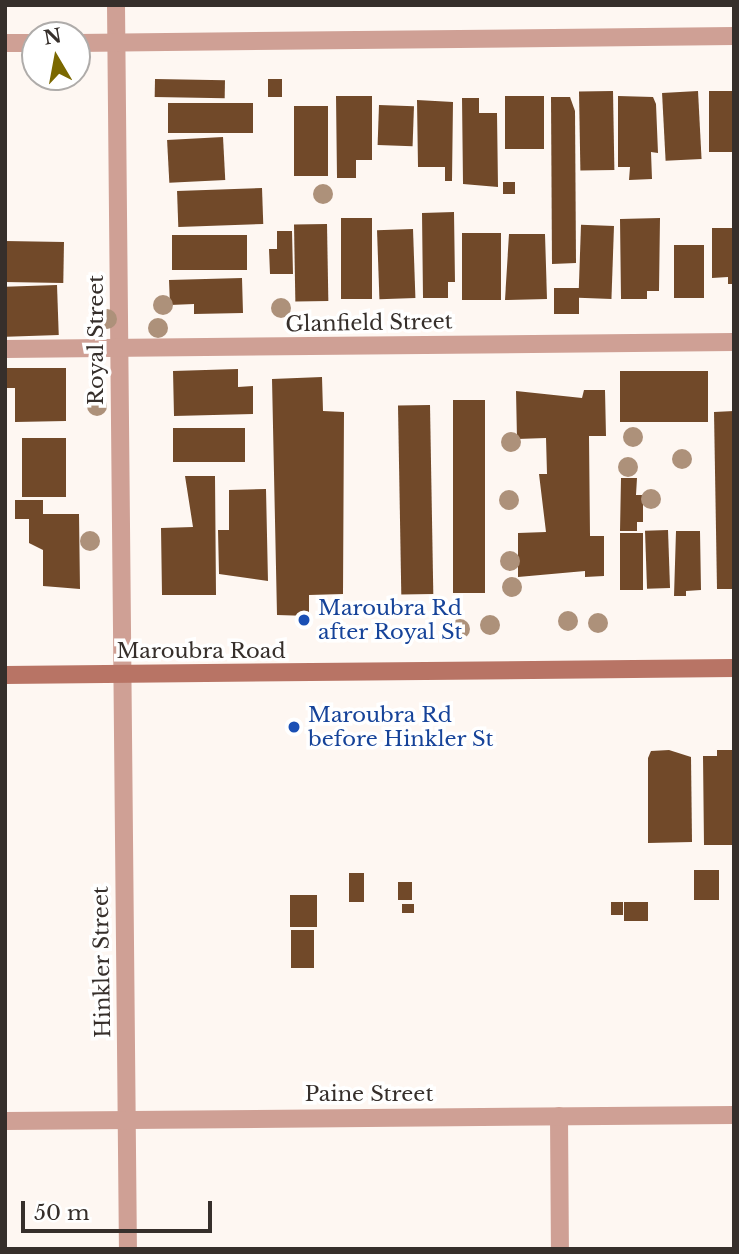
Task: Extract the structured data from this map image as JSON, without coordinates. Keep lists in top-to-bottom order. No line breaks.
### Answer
{"streets":{"main road":["Maroubra Road"],"street":["Glanfield Street","Royal Street","Hinkler Street","Paine Street"]},"crossings":[["Glanfield Street","Royal Street"],["Royal Street","Maroubra Road"],["Royal Street","Hinkler Street"],["Maroubra Road","Hinkler Street"],["Hinkler Street","Paine Street"]],"places":["Maroubra Rd after Royal St","Maroubra Rd before Hinkler St"],"scale_bar":"50 m","north":"top"}
